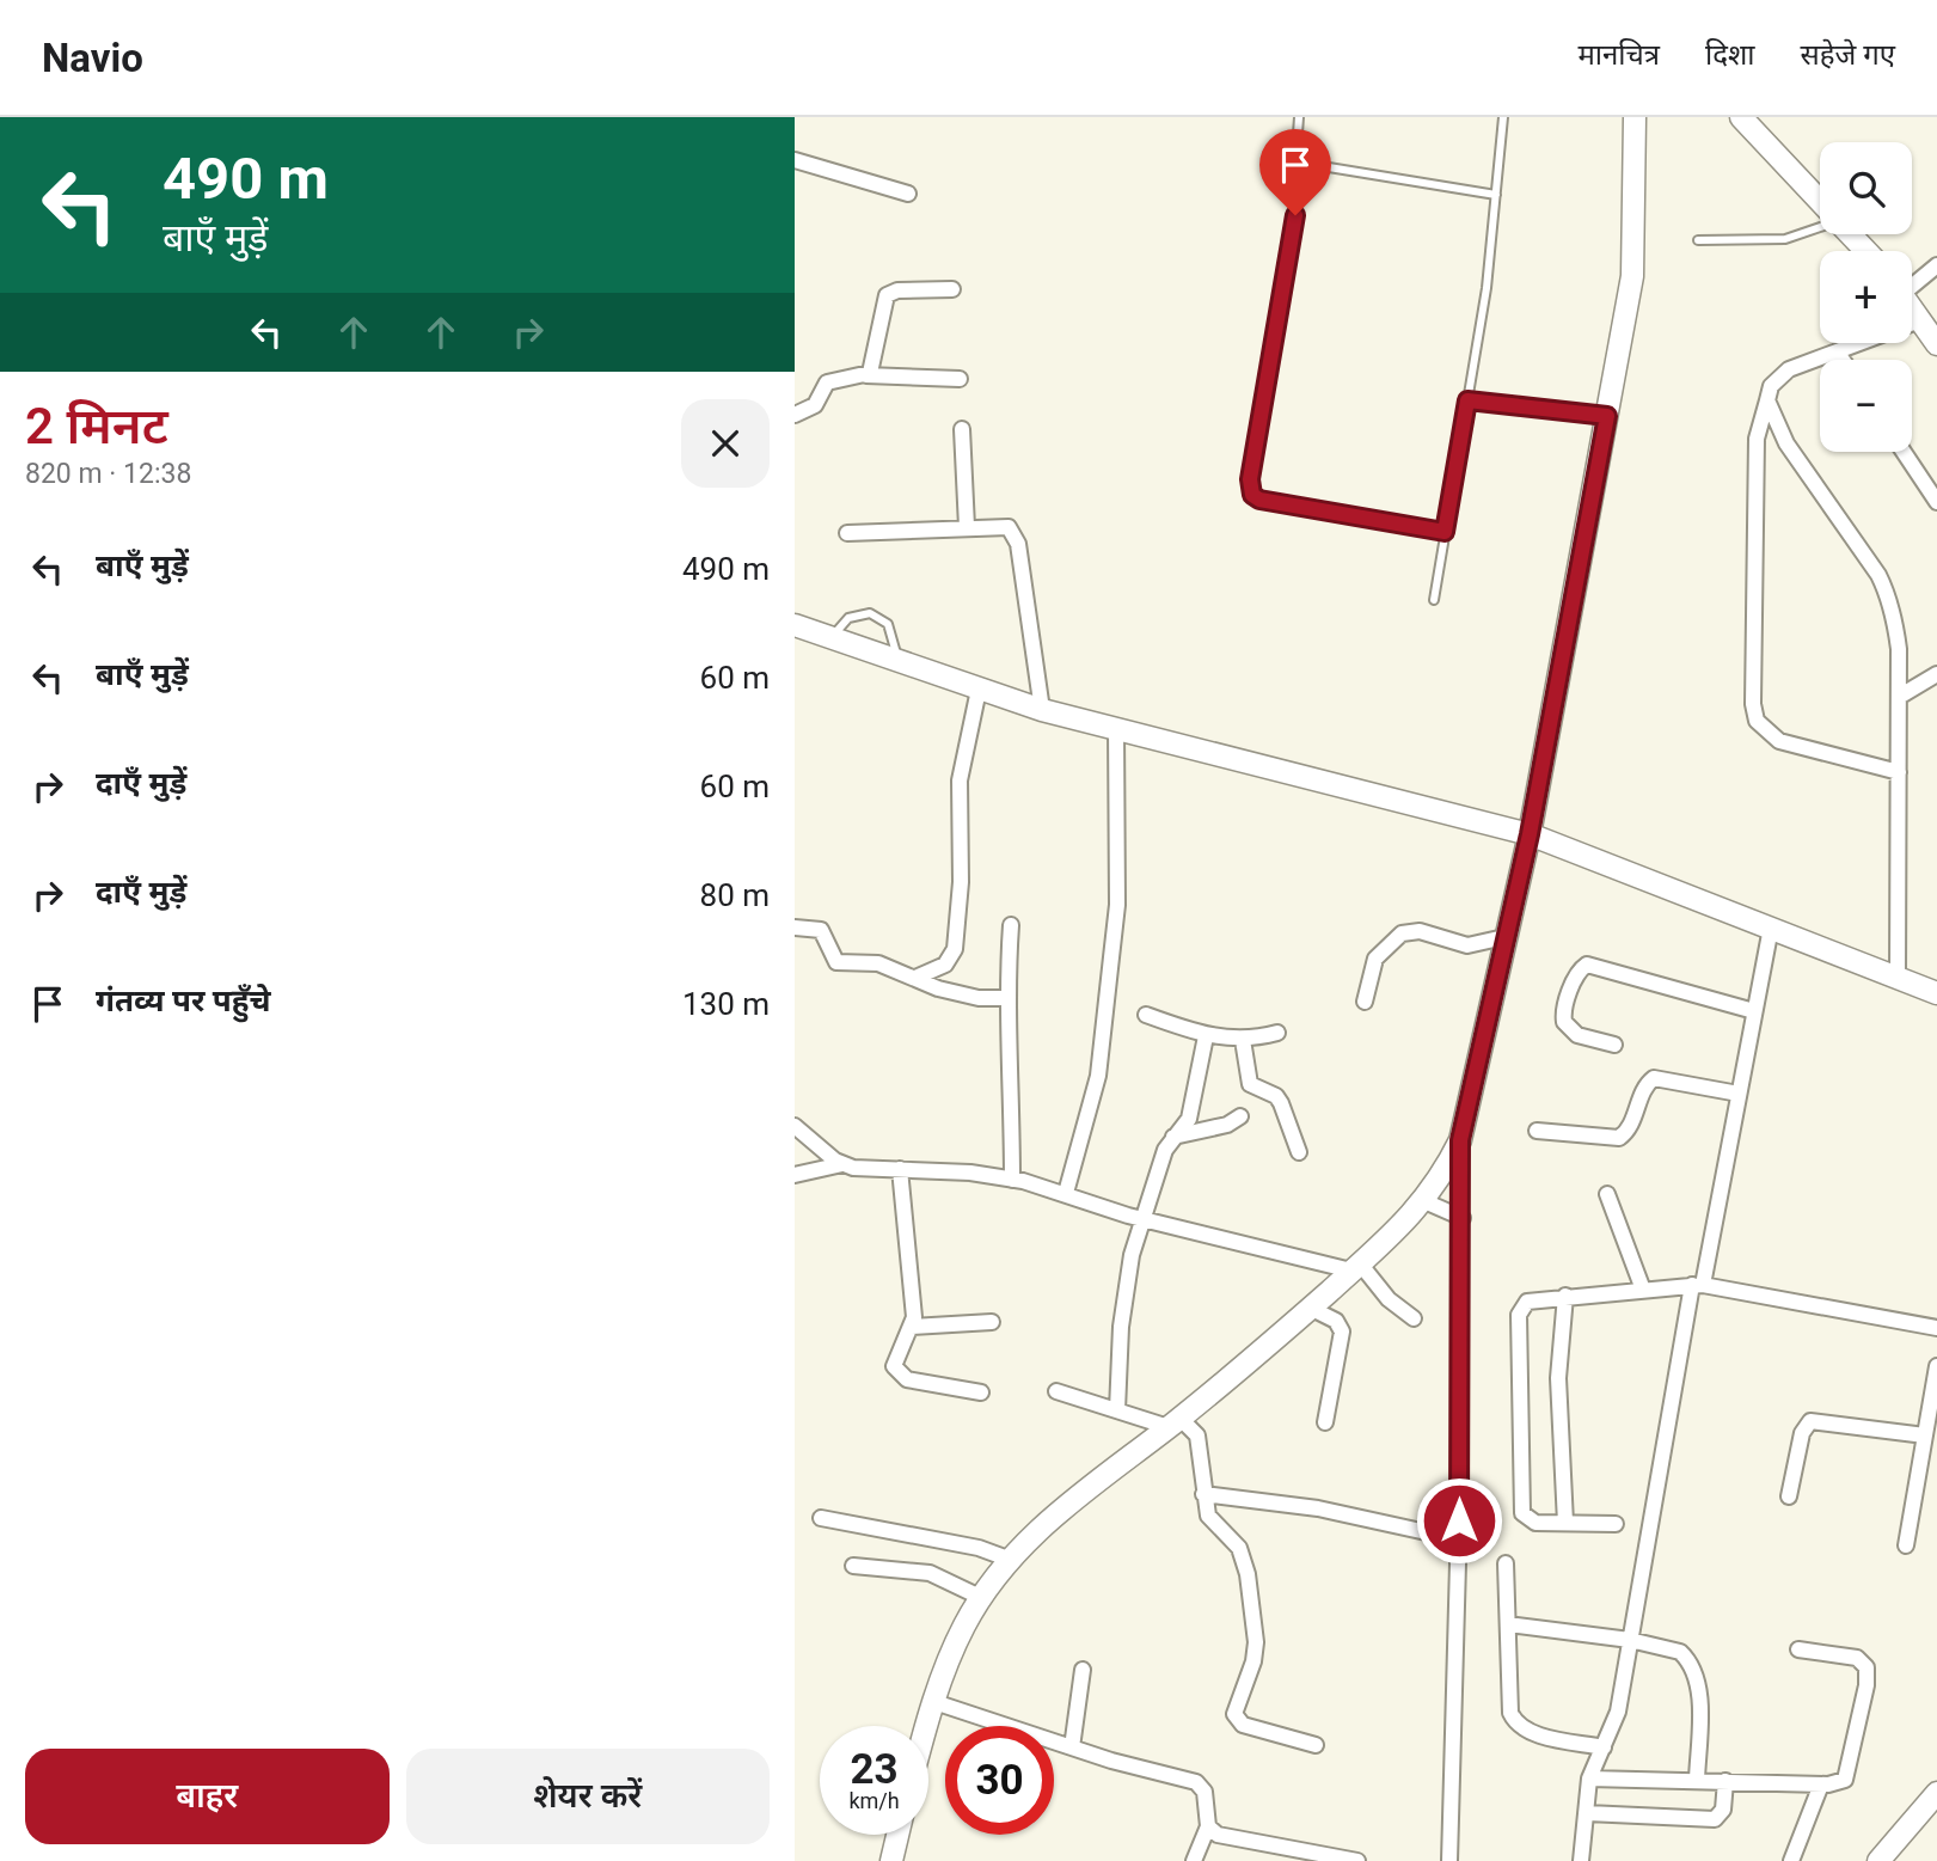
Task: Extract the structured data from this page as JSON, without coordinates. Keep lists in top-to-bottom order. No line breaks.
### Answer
{"page":{"header":"Navio","nav":["मानचित्र","दिशा","सहेजे गए"],"turn":["490 m","बाएँ मुड़ें"],"map_buttons":["+","−"],"heading":["2 मिनट","820 m · 12:38"],"list":[{"name":"बाएँ मुड़ें","value":"490 m"},{"name":"बाएँ मुड़ें","value":"60 m"},{"name":"दाएँ मुड़ें","value":"60 m"},{"name":"दाएँ मुड़ें","value":"80 m"},{"name":"गंतव्य पर पहुँचे","value":"130 m"}],"speed":"23 km/h","limit":"30","buttons":["बाहर","शेयर करें"]}}
